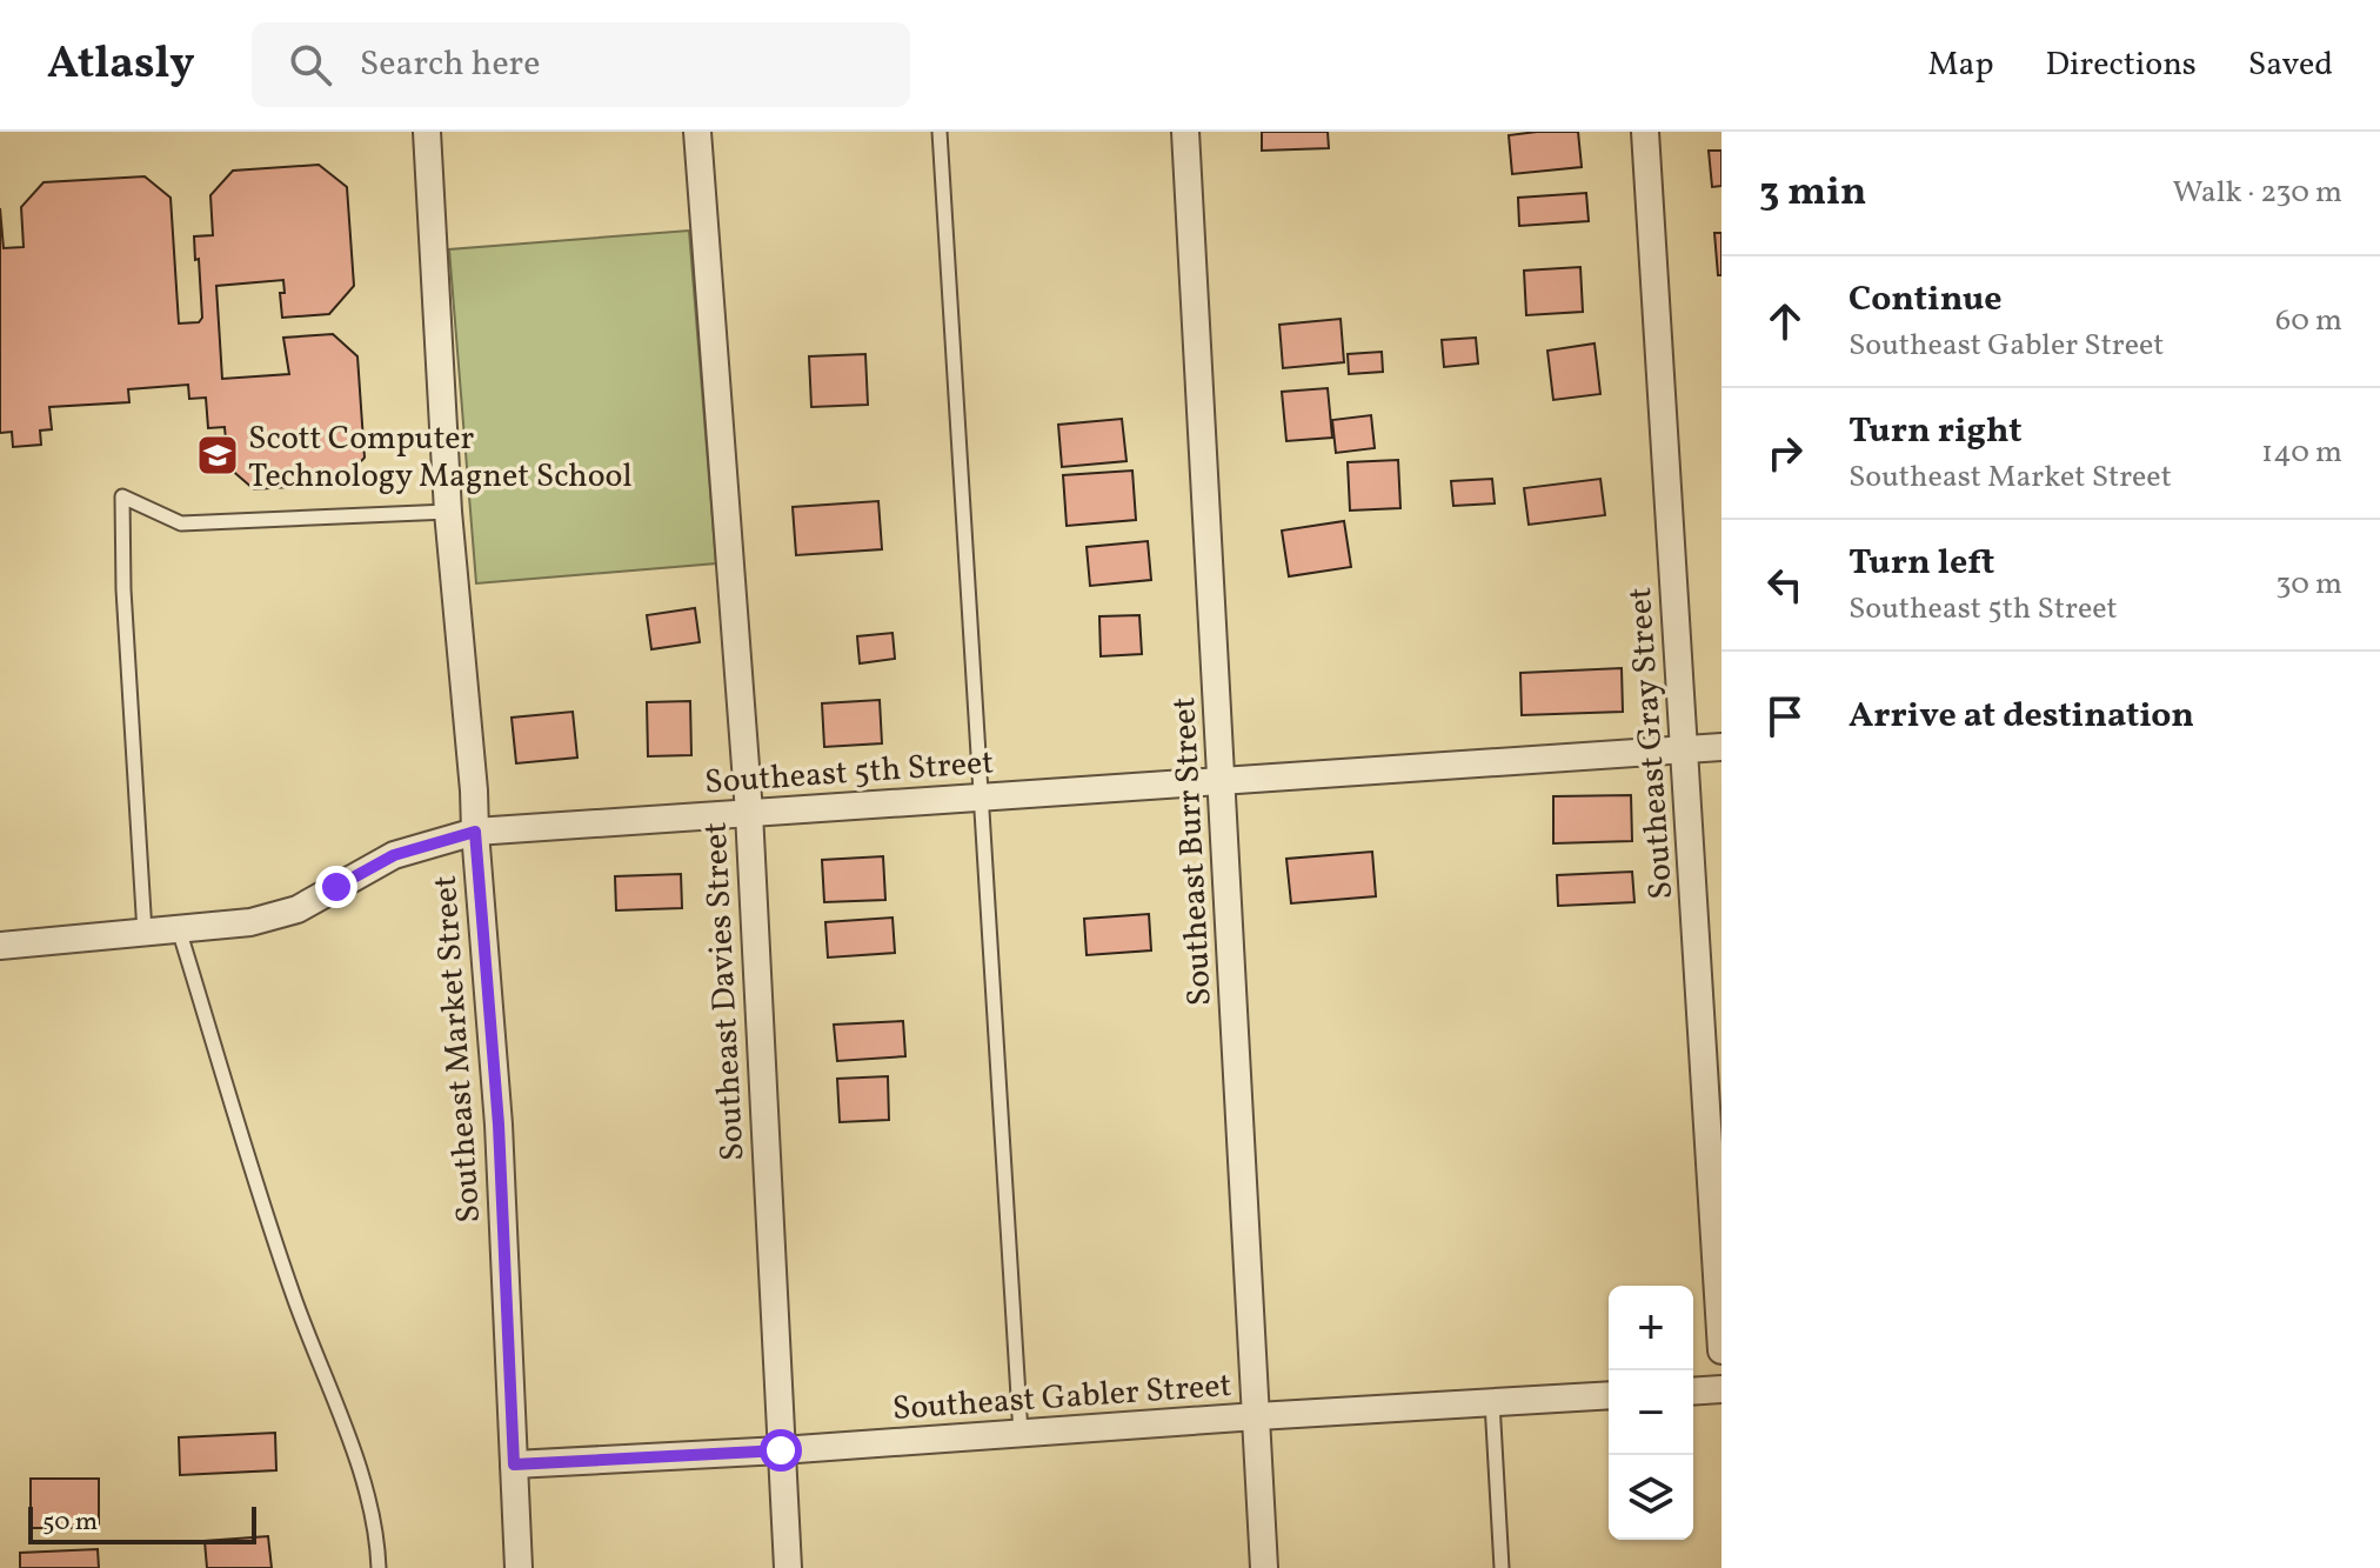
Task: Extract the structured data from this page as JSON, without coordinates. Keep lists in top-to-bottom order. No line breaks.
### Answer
{"streets":{"street":["Southeast Gray Street","Southeast 5th Street","Southeast Burr Street","Southeast Davies Street","Southeast Market Street","Southeast Gabler Street"]},"crossings":[["Southeast Gray Street","Southeast 5th Street"],["Southeast 5th Street","Southeast Burr Street"],["Southeast 5th Street","Southeast Davies Street"],["Southeast 5th Street","Southeast Market Street"],["Southeast Burr Street","Southeast Gabler Street"],["Southeast Davies Street","Southeast Gabler Street"],["Southeast Market Street","Southeast Gabler Street"]],"places":{"school or university":["Scott Computer Technology Magnet School"]},"scale_bar":"50 m","page":{"header":"Atlasly","search":"Search here","nav":["Map","Directions","Saved"],"heading":["3 min","Walk · 230 m"],"list":[["Continue","Southeast Gabler Street","60 m"],["Turn right","Southeast Market Street","140 m"],["Turn left","Southeast 5th Street","30 m"],"Arrive at destination"],"map_buttons":["+","−"],"scale":"50 m"}}
